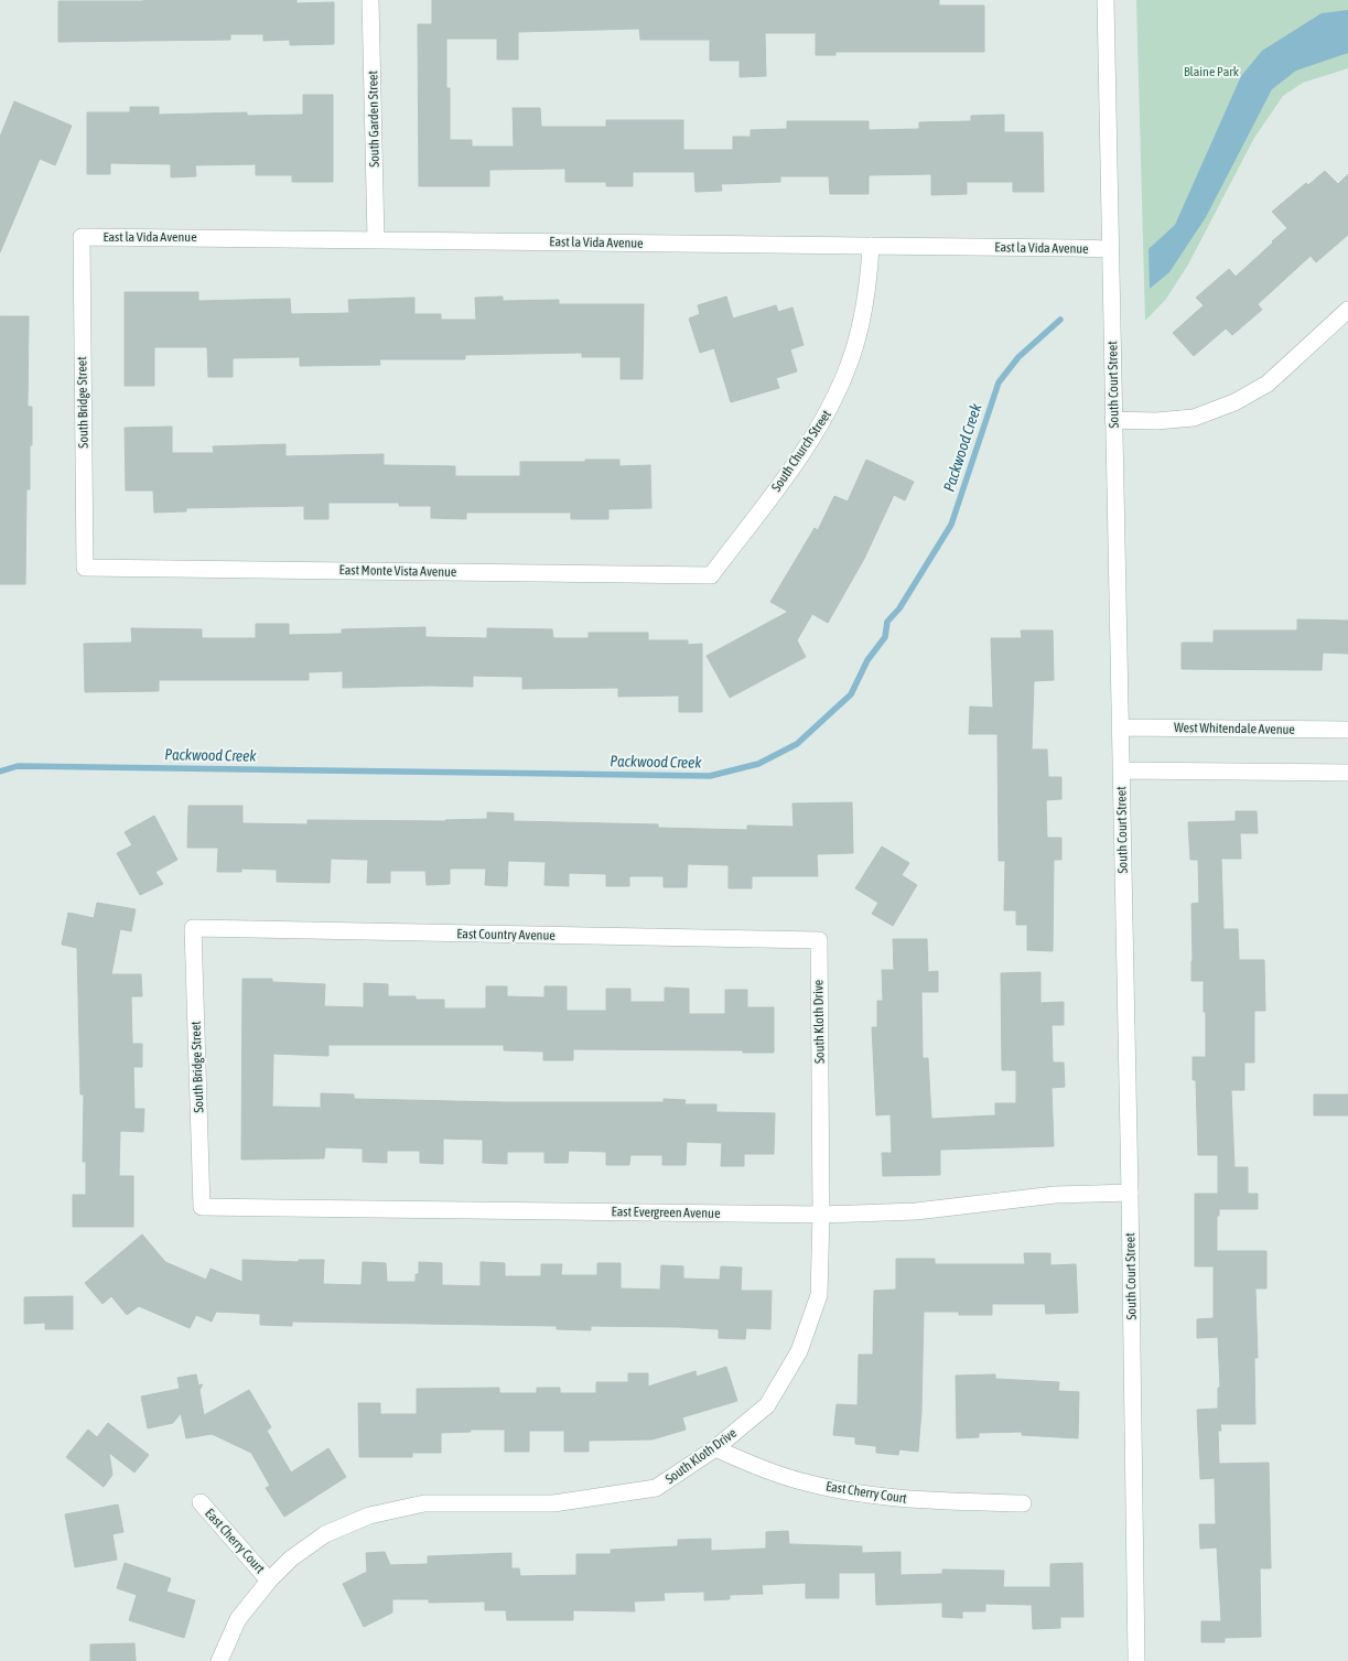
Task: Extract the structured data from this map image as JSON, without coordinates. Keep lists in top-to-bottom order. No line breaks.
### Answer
{"streets":{"street":["South Garden Street","East la Vida Avenue","South Court Street","South Bridge Street","South Church Street","East Monte Vista Avenue","West Whitendale Avenue","East Country Avenue","South Kloth Drive","East Evergreen Avenue","East Cherry Court"]},"crossings":[["South Garden Street","East la Vida Avenue"],["East la Vida Avenue","South Court Street"],["East la Vida Avenue","South Bridge Street"],["East la Vida Avenue","South Church Street"],["South Court Street","West Whitendale Avenue"],["South Court Street","East Evergreen Avenue"],["South Bridge Street","East Monte Vista Avenue"],["South Bridge Street","East Country Avenue"],["South Bridge Street","East Evergreen Avenue"],["South Church Street","East Monte Vista Avenue"],["East Country Avenue","South Kloth Drive"],["South Kloth Drive","East Evergreen Avenue"],["South Kloth Drive","East Cherry Court"]],"water":["Packwood Creek"],"parks":["Blaine Park"]}
